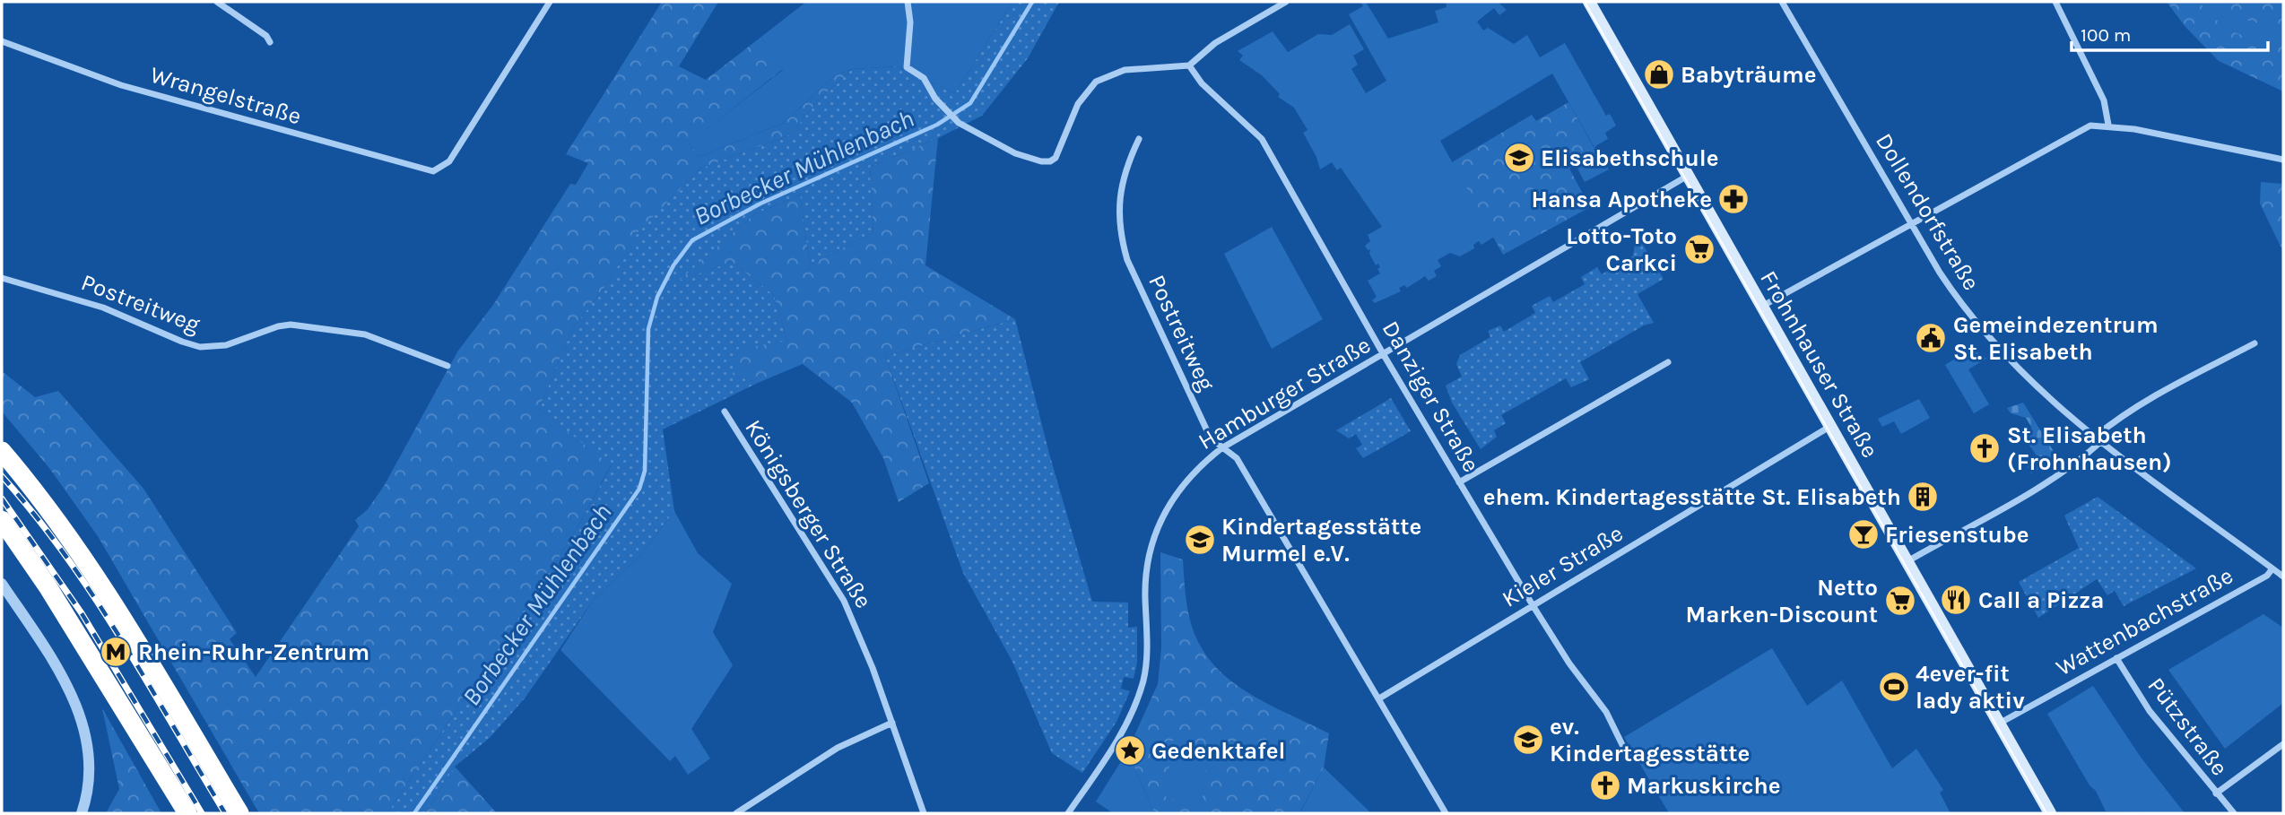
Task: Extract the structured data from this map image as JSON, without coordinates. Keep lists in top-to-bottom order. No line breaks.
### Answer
{"streets":{"main road":["Frohnhauser Straße"],"street":["Wrangelstraße","Dollendorfstraße","Postreitweg","Hamburger Straße","Danziger Straße","Königsberger Straße","Kieler Straße","Wattenbachstraße","Pützstraße"]},"crossings":[["Dollendorfstraße","Wattenbachstraße"],["Postreitweg","Hamburger Straße"],["Postreitweg","Kieler Straße"],["Frohnhauser Straße","Hamburger Straße"],["Frohnhauser Straße","Kieler Straße"],["Frohnhauser Straße","Wattenbachstraße"],["Hamburger Straße","Danziger Straße"],["Danziger Straße","Kieler Straße"],["Wattenbachstraße","Pützstraße"]],"water":["Borbecker Mühlenbach"],"places":{"shop":["Babyträume"],"school or university":["Elisabethschule","Kindertagesstätte Murmel e.V.","ev. Kindertagesstätte"],"pharmacy":["Hansa Apotheke"],"supermarket":["Lotto-Toto Carkci","Netto Marken-Discount"],"public building":["Gemeindezentrum St. Elisabeth"],"church":["St. Elisabeth (Frohnhausen)","Markuskirche"],"building":["ehem. Kindertagesstätte St. Elisabeth"],"bar":["Friesenstube"],"restaurant":["Call a Pizza"],"metro station":["Rhein-Ruhr-Zentrum"],"sports":["4ever-fit lady aktiv"],"place":["Gedenktafel"]},"scale_bar":"100 m"}
